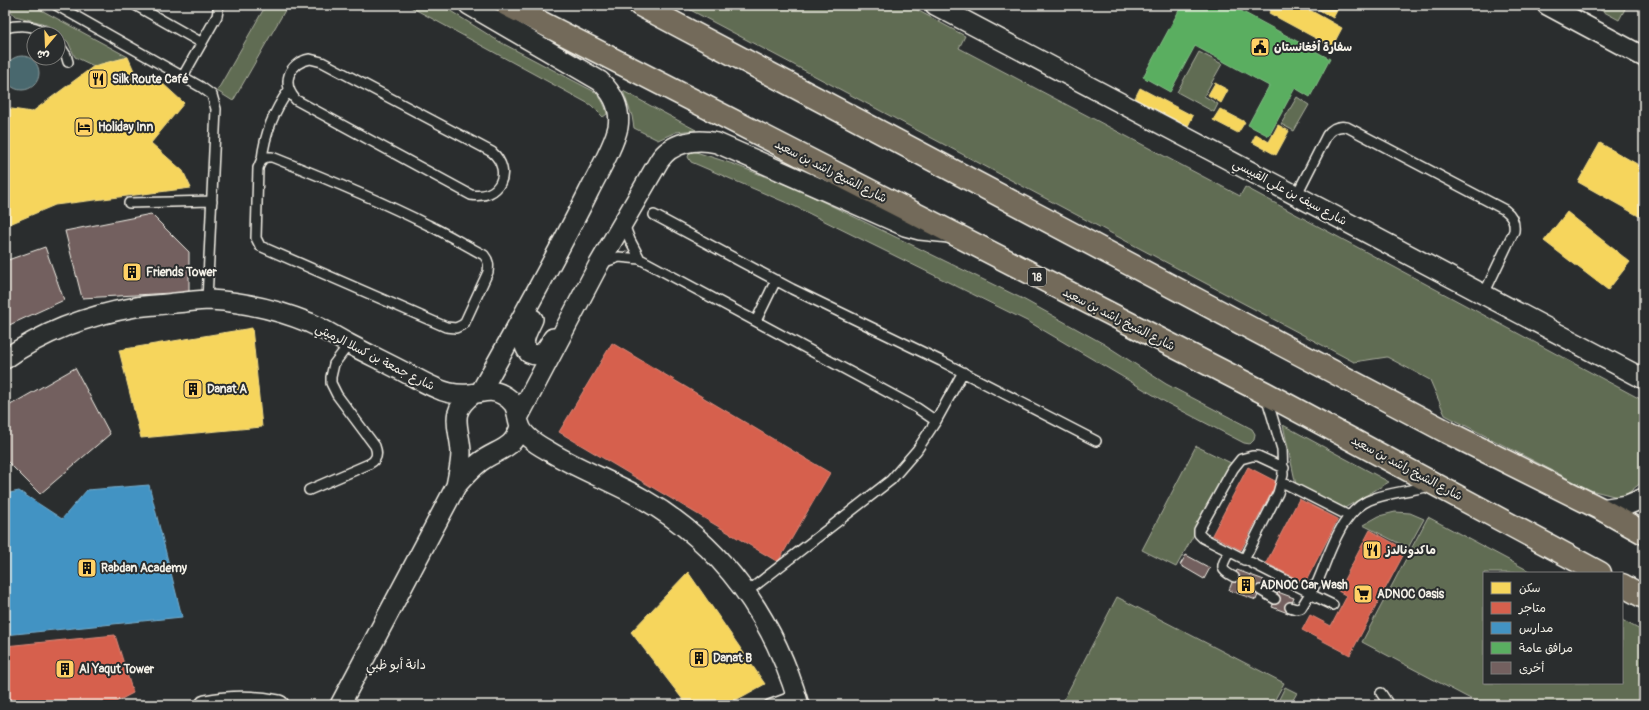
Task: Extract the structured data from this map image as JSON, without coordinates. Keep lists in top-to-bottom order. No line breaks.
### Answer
{"streets":{"main road":["شارع الشيخ راشد بن سعيد","18"],"street":["شارع سيف بن علي القبيسي","شارع جمعة بن كسلا الرميثي"]},"districts":["دانة أبو ظبي"],"places":{"public building":["سفارة أفغانستان"],"restaurant":["Silk Route Café","ماكدونالدز"],"hotel":["Holiday Inn"],"building":["Friends Tower","Danat A","Rabdan Academy","ADNOC Car Wash","Danat B","Al Yaqut Tower"],"supermarket":["ADNOC Oasis"]},"legend":["سكن","متاجر","مدارس","مرافق عامة","أخرى"],"north":"bottom"}
